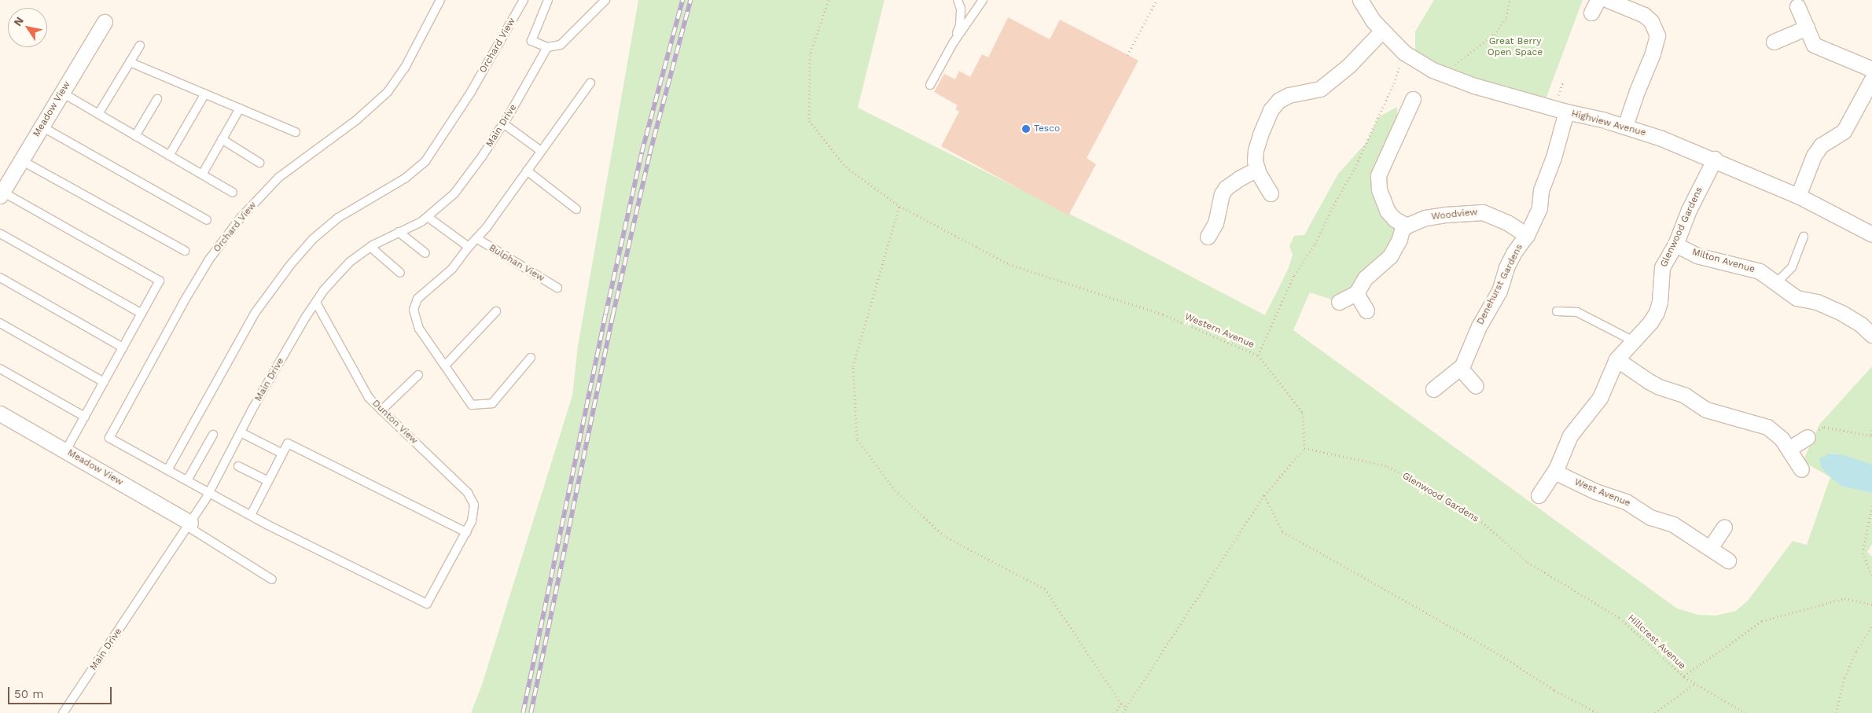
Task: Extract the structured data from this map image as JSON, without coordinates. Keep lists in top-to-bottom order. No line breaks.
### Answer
{"streets":{"street":["Meadow View","Highview Avenue","Woodview","Glenwood Gardens","Milton Avenue","Denehurst Gardens","West Avenue"],"lane":["Orchard View","Main Drive","Bulphan View","Dunton View"],"path":["Western Avenue","Hillcrest Avenue"]},"crossings":[["Orchard View","Main Drive"],["Orchard View","Dunton View"],["Meadow View","Main Drive"],["Highview Avenue","Glenwood Gardens"],["Highview Avenue","Denehurst Gardens"],["Main Drive","Dunton View"],["Woodview","Denehurst Gardens"],["Glenwood Gardens","Milton Avenue"],["Glenwood Gardens","Western Avenue"],["Glenwood Gardens","West Avenue"],["Glenwood Gardens","Hillcrest Avenue"]],"parks":["Great Berry Open Space"],"places":["Tesco"],"scale_bar":"50 m","north":"top left"}
